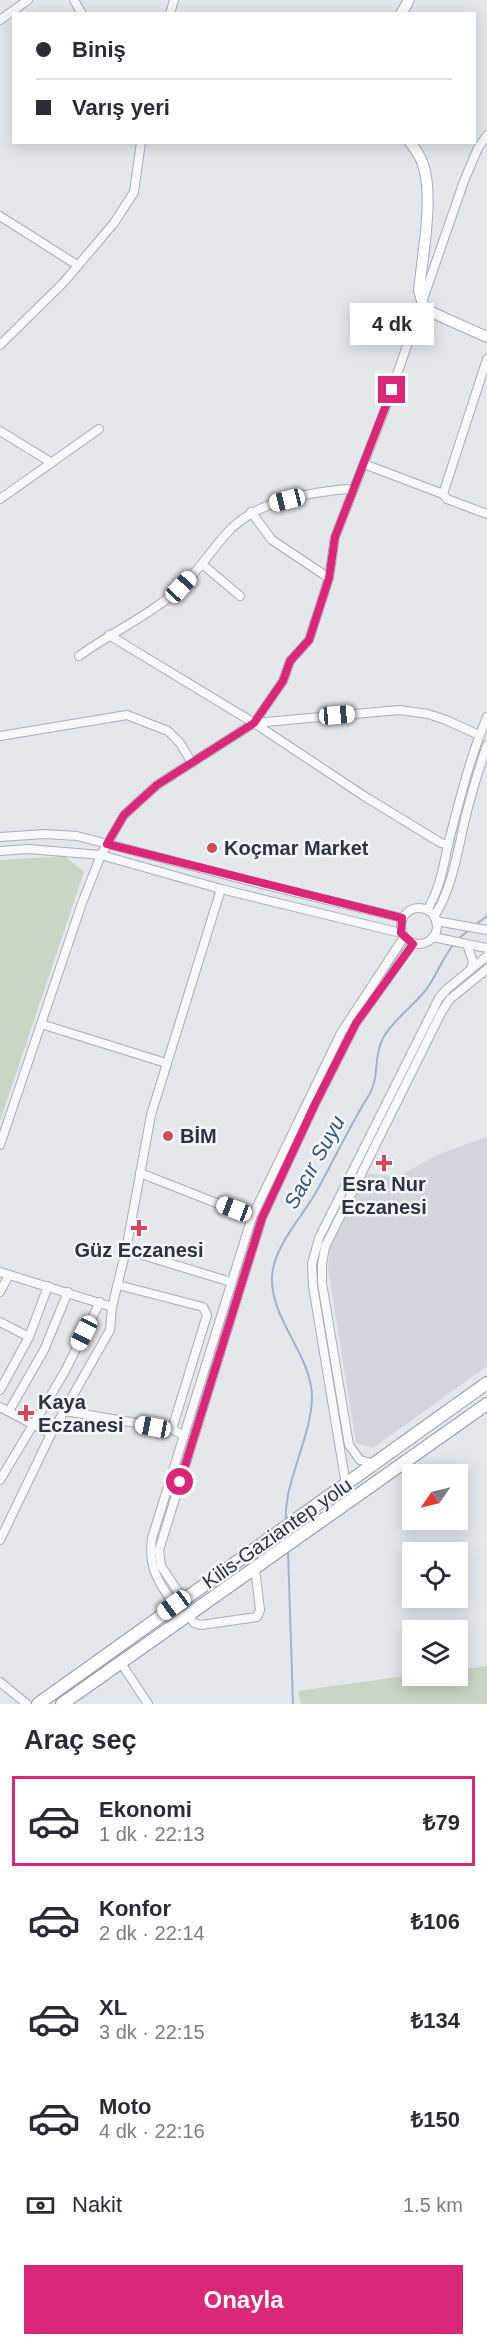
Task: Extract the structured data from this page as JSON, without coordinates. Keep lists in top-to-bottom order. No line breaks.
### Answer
{"streets":{"highway":["Kilis-Gaziantep yolu"]},"water":["Sacır Suyu"],"places":{"other":["Koçmar Market","BİM"],"health":["Esra Nur Eczanesi","Güz Eczanesi","Kaya Eczanesi"]},"north":"bottom left","page":{"banner":["Biniş","Varış yeri"],"bubble":"4 dk","heading":"Araç seç","list":[{"name":"Ekonomi","note":"1 dk · 22:13","value":"₺79"},{"name":"Konfor","note":"2 dk · 22:14","value":"₺106"},{"name":"XL","note":"3 dk · 22:15","value":"₺134"},{"name":"Moto","note":"4 dk · 22:16","value":"₺150"}],"pay":["Nakit","1.5 km"],"buttons":"Onayla"}}
